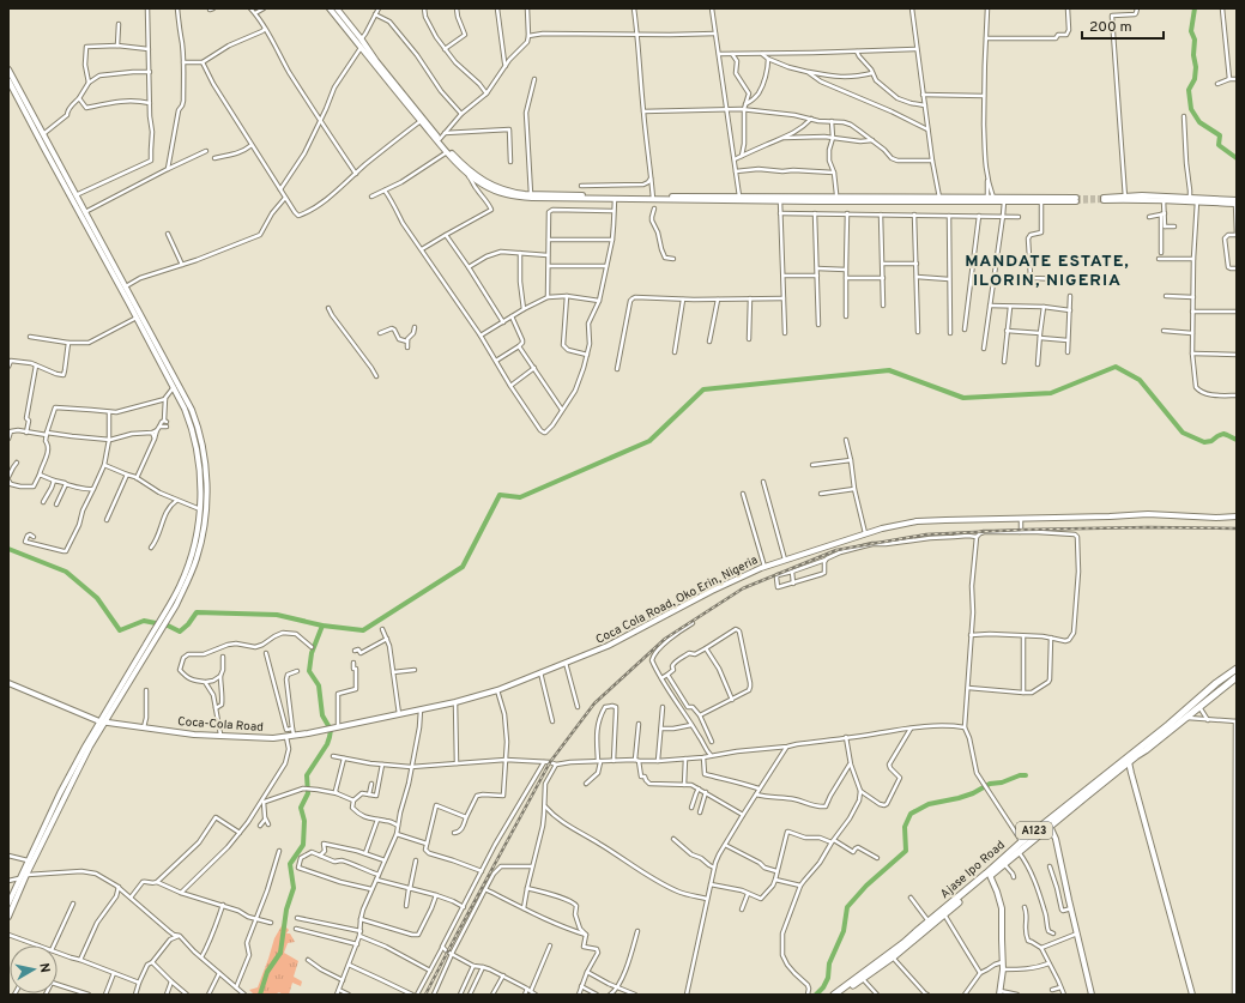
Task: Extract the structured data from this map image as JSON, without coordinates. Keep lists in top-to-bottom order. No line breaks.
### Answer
{"streets":{"highway":["A123","Ajase Ipo Road"],"main road":["Coca Cola Road, Oko Erin, Nigeria","Coca-Cola Road"]},"crossings":[["Coca Cola Road, Oko Erin, Nigeria","Coca-Cola Road"]],"districts":["MANDATE ESTATE, ILORIN, NIGERIA"],"scale_bar":"200 m","north":"right"}
